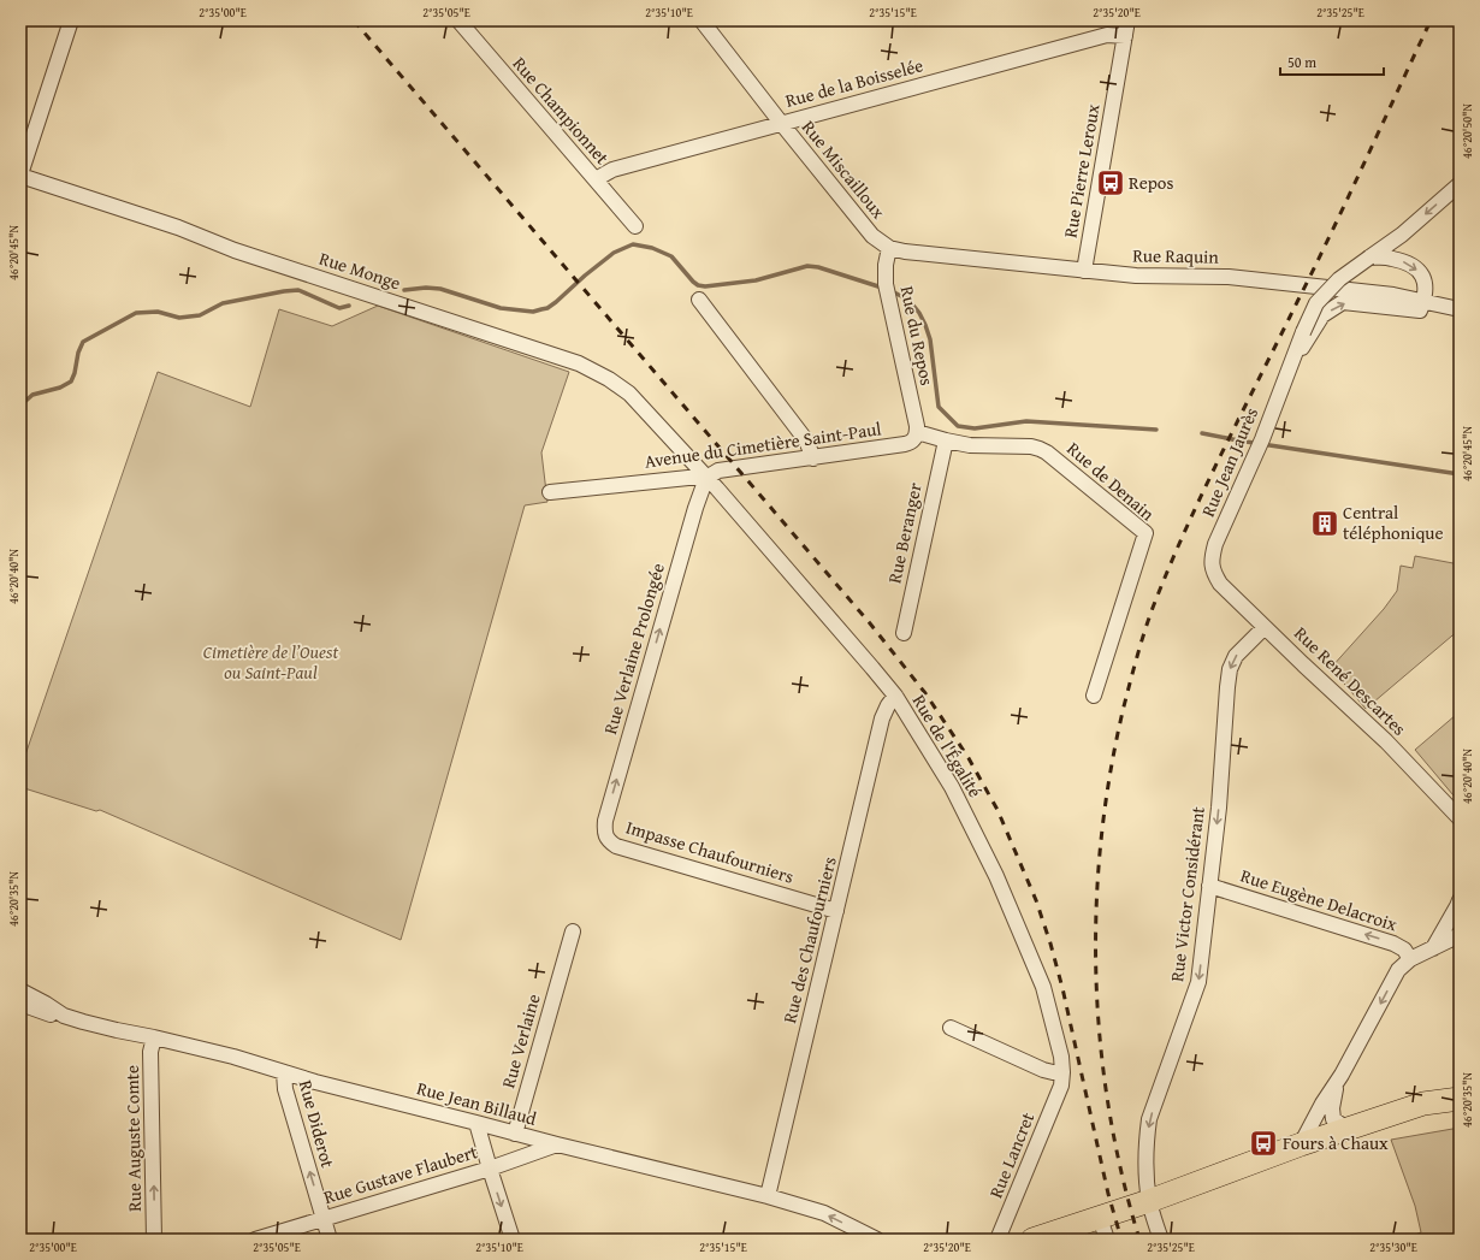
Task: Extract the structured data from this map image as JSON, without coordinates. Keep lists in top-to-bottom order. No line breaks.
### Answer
{"streets":{"street":["Rue de la Boisselée","Rue Championnet","Rue Miscailloux","Rue Pierre Leroux","Rue Raquin","Rue Monge","Rue du Repos","Avenue du Cimetière Saint-Paul","Rue Jean Jaurès","Rue de Denain","Rue Beranger","Rue Verlaine Prolongée","Rue René Descartes","Rue de l'Égalité","Impasse Chaufourniers","Rue Victor Considérant","Rue Eugène Delacroix","Rue des Chaufourniers","Rue Verlaine","Rue Jean Billaud","Rue Diderot","Rue Auguste Comte","Rue Lancret","Rue Gustave Flaubert"]},"crossings":[["Rue de la Boisselée","Rue Championnet"],["Rue de la Boisselée","Rue Miscailloux"],["Rue de la Boisselée","Rue Pierre Leroux"],["Rue Miscailloux","Rue Raquin"],["Rue Miscailloux","Rue du Repos"],["Rue Pierre Leroux","Rue Raquin"],["Rue Raquin","Rue du Repos"],["Rue Raquin","Rue Jean Jaurès"],["Rue Monge","Avenue du Cimetière Saint-Paul"],["Rue Monge","Rue Verlaine Prolongée"],["Rue Monge","Rue de l'Égalité"],["Rue du Repos","Avenue du Cimetière Saint-Paul"],["Rue du Repos","Rue de Denain"],["Avenue du Cimetière Saint-Paul","Rue de Denain"],["Avenue du Cimetière Saint-Paul","Rue Verlaine Prolongée"],["Avenue du Cimetière Saint-Paul","Rue de l'Égalité"],["Rue Jean Jaurès","Rue René Descartes"],["Rue de Denain","Rue Beranger"],["Rue Verlaine Prolongée","Rue de l'Égalité"],["Rue Verlaine Prolongée","Impasse Chaufourniers"],["Rue René Descartes","Rue Victor Considérant"],["Rue de l'Égalité","Rue des Chaufourniers"],["Rue de l'Égalité","Rue Lancret"],["Impasse Chaufourniers","Rue des Chaufourniers"],["Rue Victor Considérant","Rue Eugène Delacroix"],["Rue des Chaufourniers","Rue Jean Billaud"],["Rue Verlaine","Rue Jean Billaud"],["Rue Jean Billaud","Rue Diderot"],["Rue Jean Billaud","Rue Auguste Comte"],["Rue Jean Billaud","Rue Gustave Flaubert"],["Rue Diderot","Rue Gustave Flaubert"]],"one_way":["Rue Verlaine Prolongée","Rue Victor Considérant","Rue Eugène Delacroix","Rue Diderot","Rue Auguste Comte"],"parks":["Cimetière de l’Ouest ou Saint-Paul"],"places":{"bus stop":["Repos","Fours à Chaux"],"building":["Central téléphonique"]},"scale_bar":"50 m","coordinates":["2°35'00\"E","2°35'05\"E","2°35'10\"E","2°35'15\"E","2°35'20\"E","2°35'25\"E","46°20'50\"N","46°20'45\"N","46°20'40\"N","46°20'35\"N","2°35'30\"E"]}
